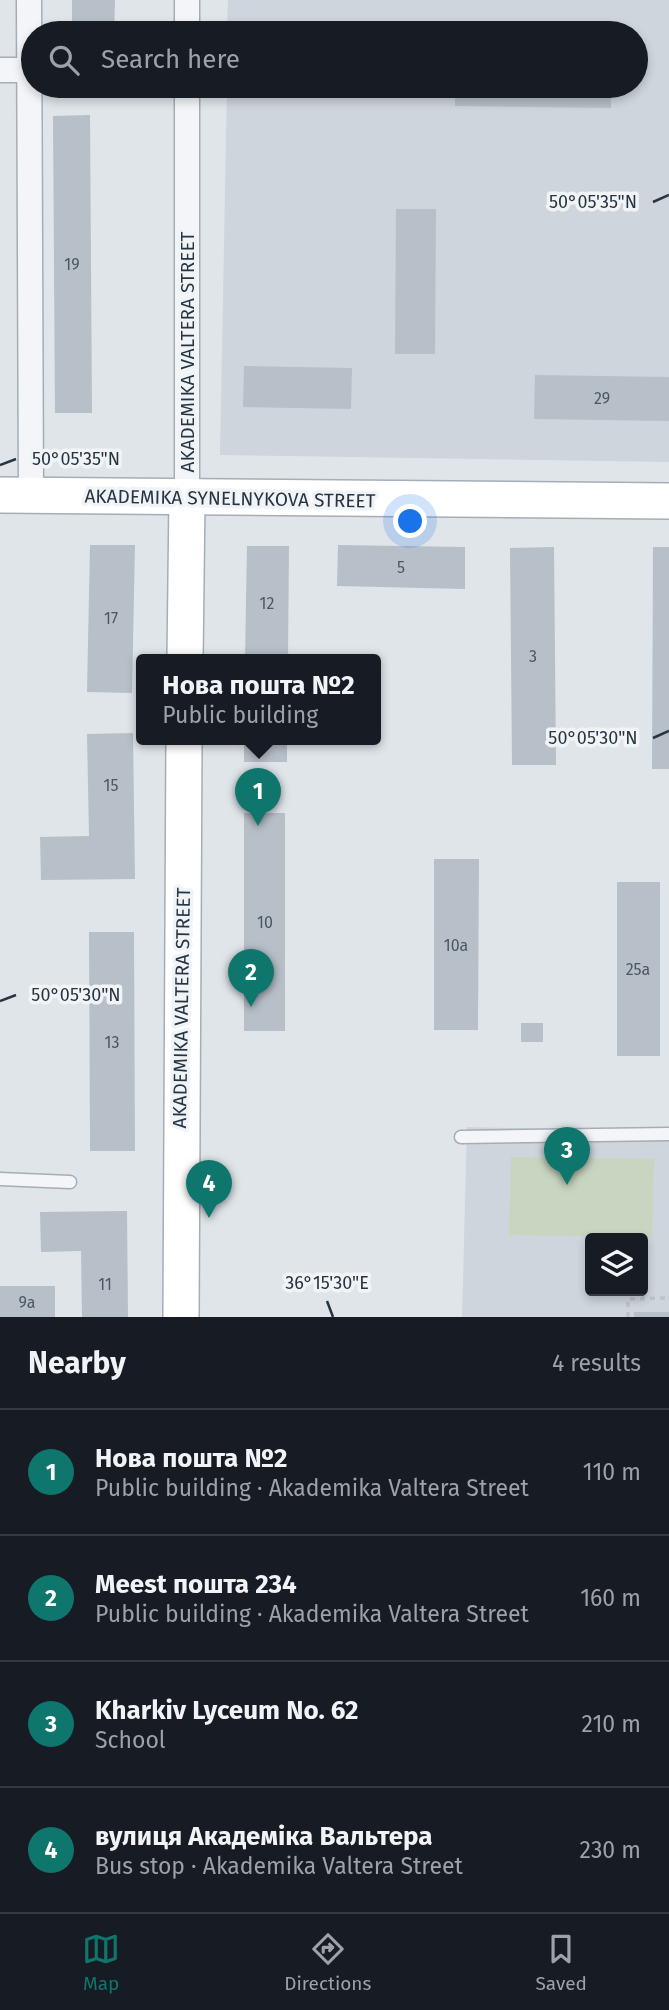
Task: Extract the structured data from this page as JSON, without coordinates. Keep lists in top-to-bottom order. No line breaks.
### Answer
{"streets":{"street":["AKADEMIKA VALTERA STREET","AKADEMIKA SYNELNYKOVA STREET"]},"crossings":[["AKADEMIKA VALTERA STREET","AKADEMIKA SYNELNYKOVA STREET"]],"house_numbers":["19","29","5","12","17","3","15","10","10а","25а","13","11","9а"],"page":{"search":"Search here","popup":["Нова пошта №2","Public building"],"pins":["1","2","3","4"],"heading":["Nearby","4 results"],"list":[{"mark":"1","name":"Нова пошта №2","note":"Public building · Akademika Valtera Street","value":"110 m"},{"mark":"2","name":"Meest пошта 234","note":"Public building · Akademika Valtera Street","value":"160 m"},{"mark":"3","name":"Kharkiv Lyceum No. 62","note":"School","value":"210 m"},{"mark":"4","name":"вулиця Академіка Вальтера","note":"Bus stop · Akademika Valtera Street","value":"230 m"}],"nav":["Map","Directions","Saved"]},"coordinates":["50°05'35\"N","50°05'30\"N","36°15'30\"E"]}
